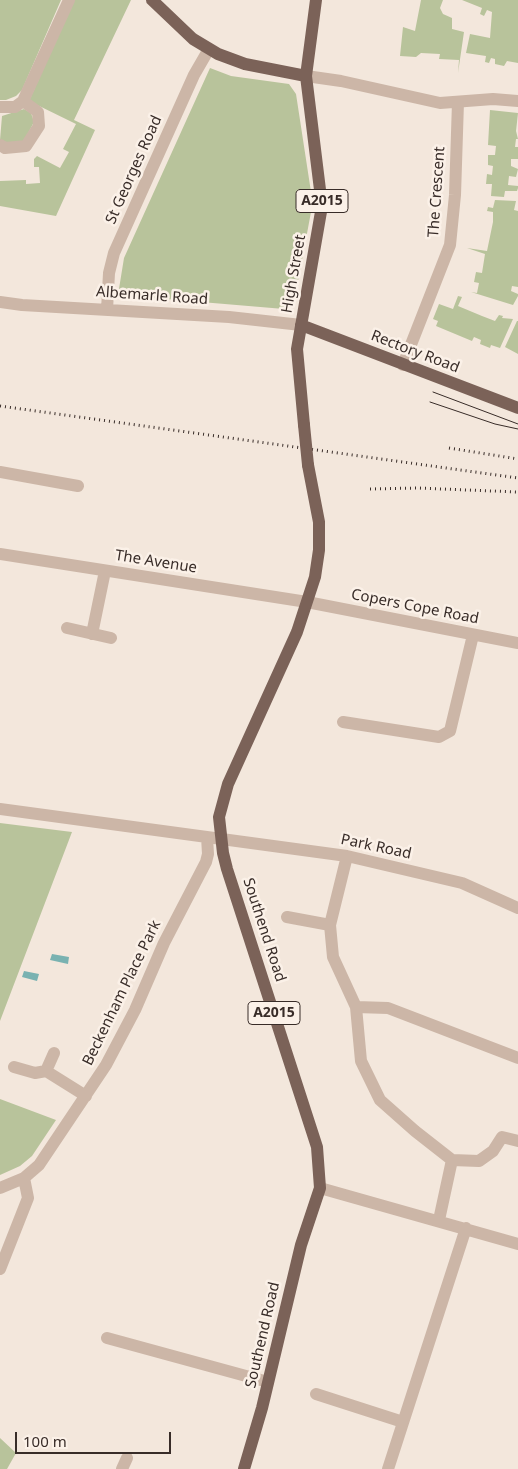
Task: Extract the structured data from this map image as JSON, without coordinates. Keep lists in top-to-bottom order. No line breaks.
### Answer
{"streets":{"main road":["A2015","High Street","Rectory Road","Southend Road"],"street":["St Georges Road","The Crescent","Albemarle Road","The Avenue","Copers Cope Road","Park Road","Beckenham Place Park"]},"crossings":[["St Georges Road","Albemarle Road"],["The Crescent","Rectory Road"],["High Street","Albemarle Road"],["High Street","Rectory Road"],["High Street","Southend Road"],["Albemarle Road","Rectory Road"],["The Avenue","Copers Cope Road"],["The Avenue","Southend Road"],["Copers Cope Road","Southend Road"],["Park Road","Southend Road"],["Park Road","Beckenham Place Park"]],"scale_bar":"100 m"}
